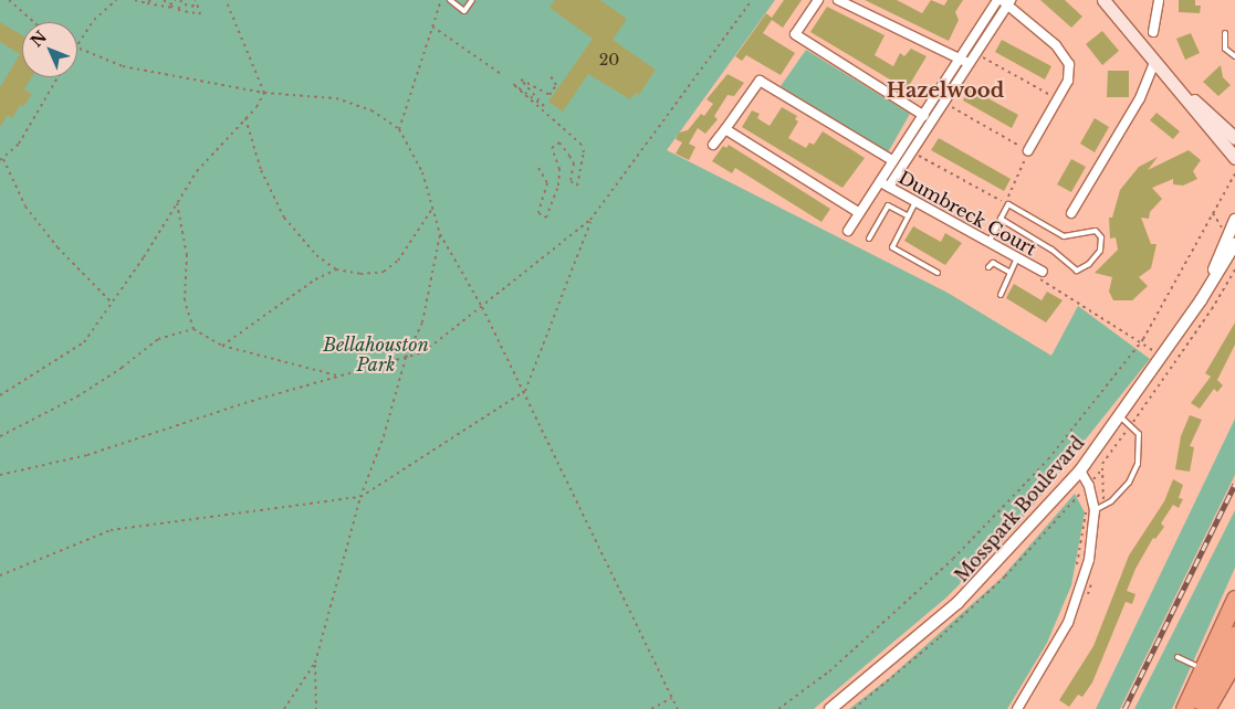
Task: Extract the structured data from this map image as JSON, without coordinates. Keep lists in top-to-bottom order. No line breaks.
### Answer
{"streets":{"street":["Dumbreck Court","Mosspark Boulevard"]},"districts":["Hazelwood"],"parks":["Bellahouston Park"],"house_numbers":["20"],"north":"top left"}
